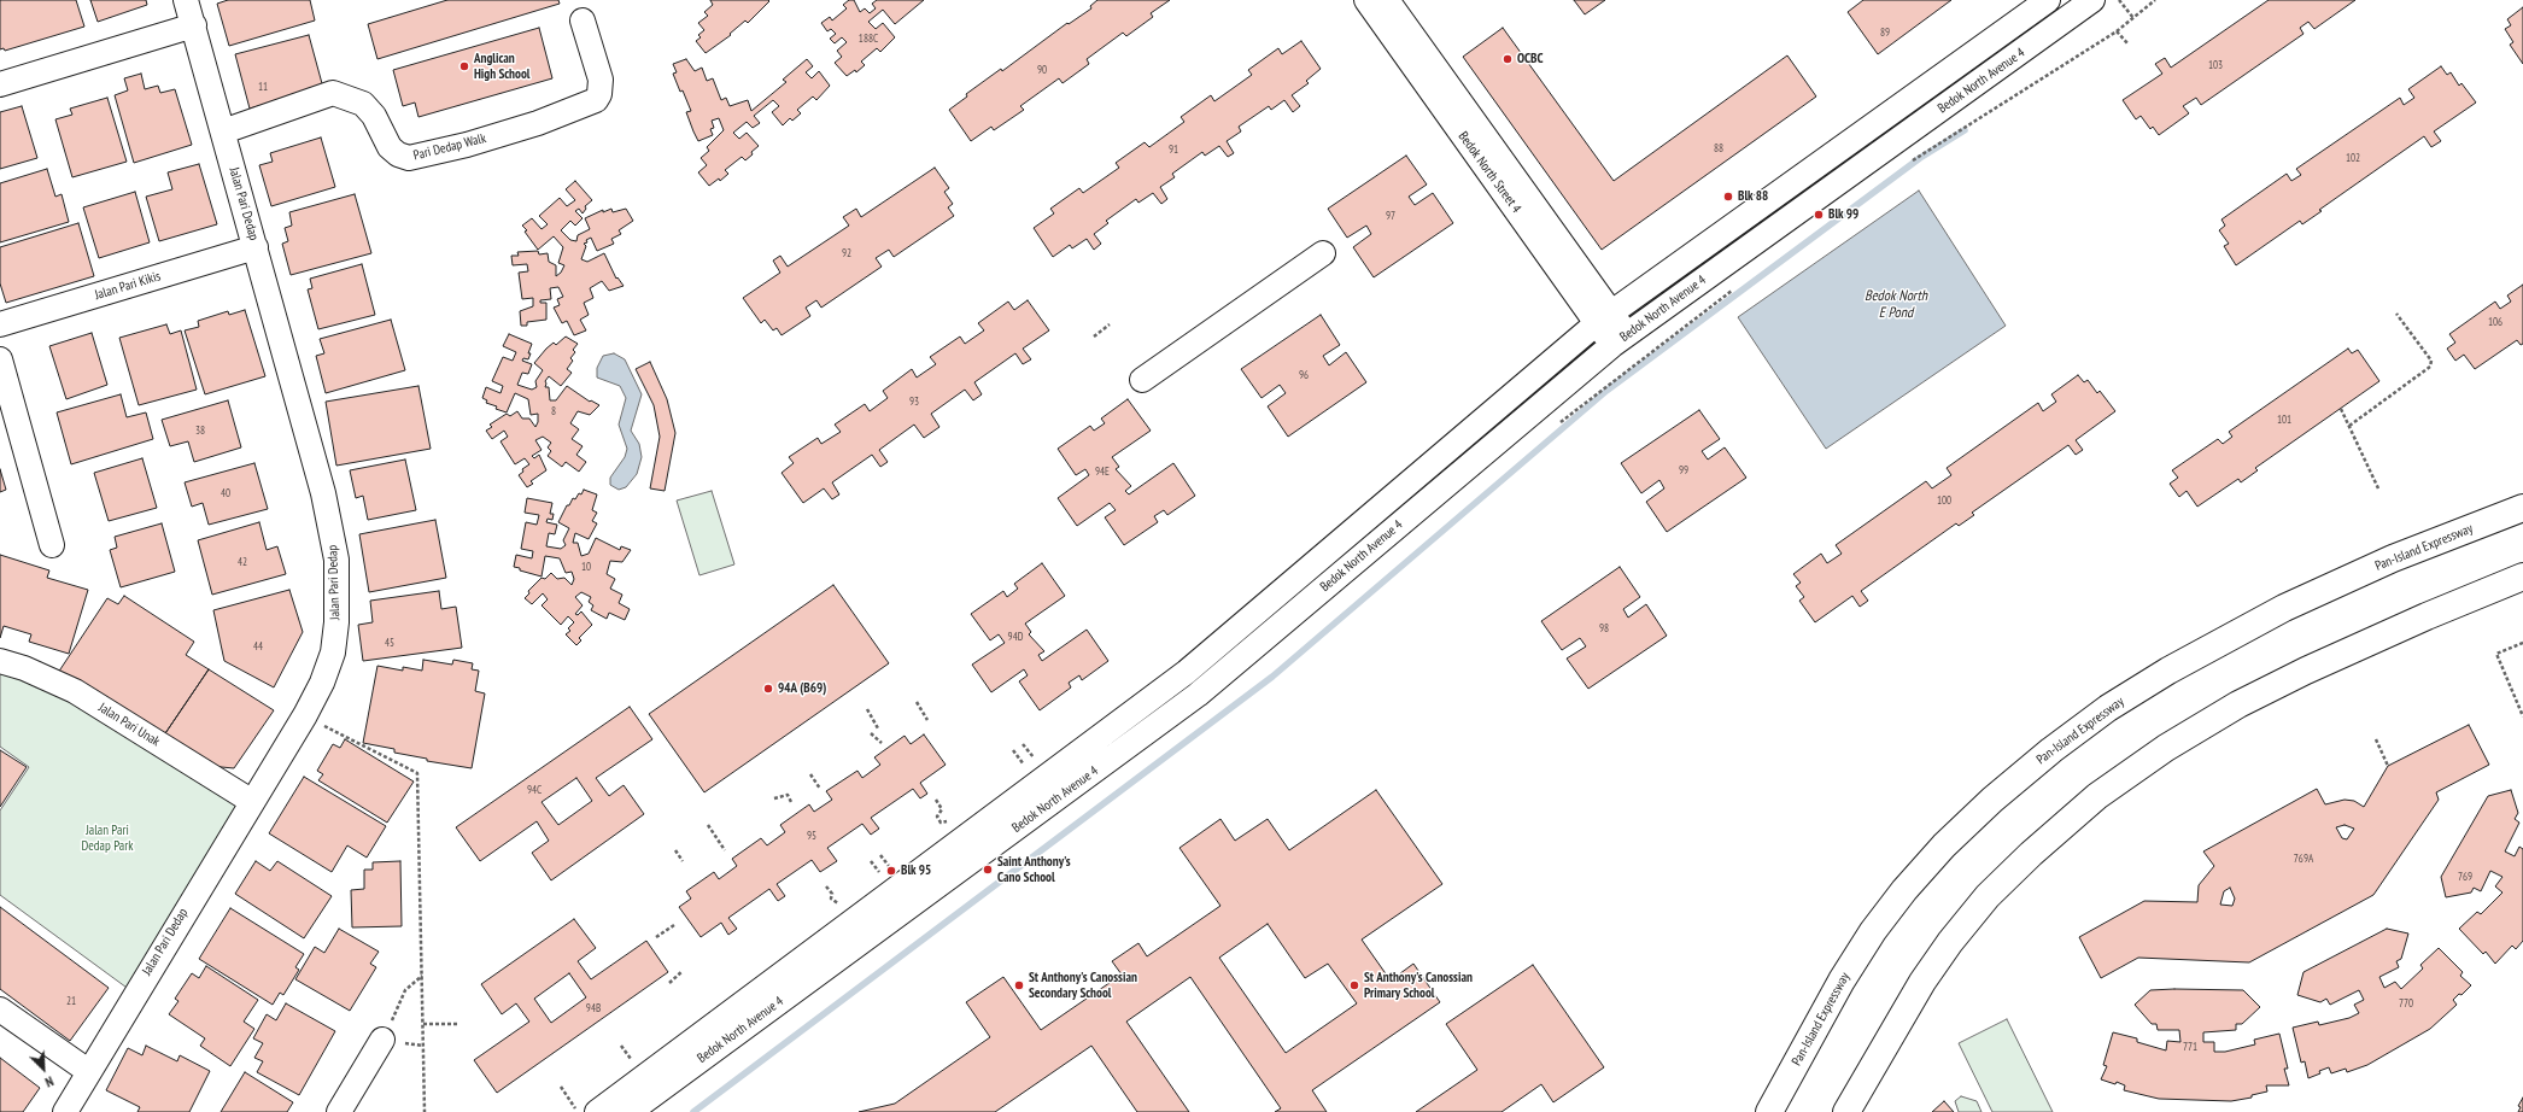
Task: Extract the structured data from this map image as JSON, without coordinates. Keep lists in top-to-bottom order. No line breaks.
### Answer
{"streets":{"highway":["Pan-Island Expressway"],"street":["Bedok North Avenue 4","Pari Dedap Walk","Bedok North Street 4","Jalan Pari Dedap","Jalan Pari Kikis","Jalan Pari Unak"]},"crossings":[["Bedok North Avenue 4","Bedok North Street 4"],["Pari Dedap Walk","Jalan Pari Dedap"],["Jalan Pari Dedap","Jalan Pari Kikis"],["Jalan Pari Dedap","Jalan Pari Unak"]],"water":["Bedok North E Pond"],"parks":["Jalan Pari Dedap Park"],"places":["OCBC","Anglican High School","Blk 88","Blk 99","94A (B69)","Saint Anthony's Cano School","Blk 95","St Anthony's Canossian Secondary School","St Anthony's Canossian Primary School"],"house_numbers":["89","188C","103","90","11","88","91","102","97","92","106","96","93","8","101","38","99","94E","40","100","42","10","98","94D","45","44","94C","95","769A","769","21","770","94B","771"],"north":"bottom right"}
